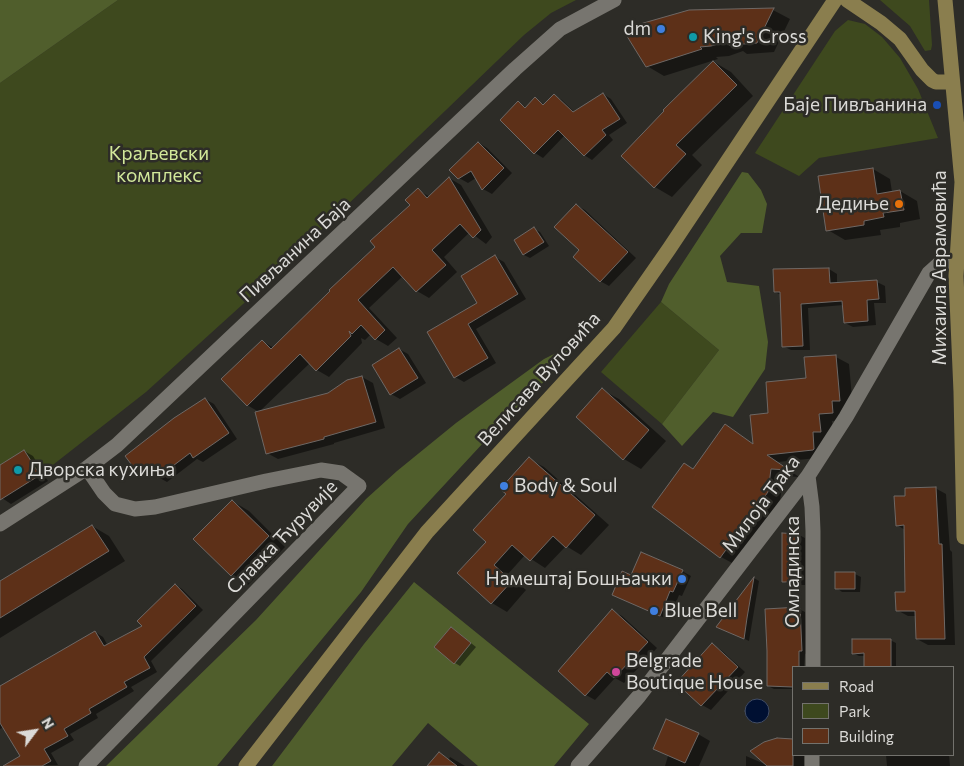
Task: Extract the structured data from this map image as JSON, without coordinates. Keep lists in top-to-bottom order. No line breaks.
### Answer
{"streets":{"street":["Пивљанина Баја","Михаила Аврамовића","Велисава Вуловића","Милоја Ђака","Славка Ћурувије","Омладинска"]},"crossings":[["Пивљанина Баја","Славка Ћурувије"],["Михаила Аврамовића","Милоја Ђака"],["Милоја Ђака","Омладинска"]],"parks":["Краљевски комплекс"],"places":["dm","King's Cross","Баје Пивљанина","Дедиње","Дворска кухиња","Body & Soul","Намештај Бошњачки","Blue Bell","Belgrade Boutique House"],"legend":["Road","Park","Building"],"north":"top right"}
